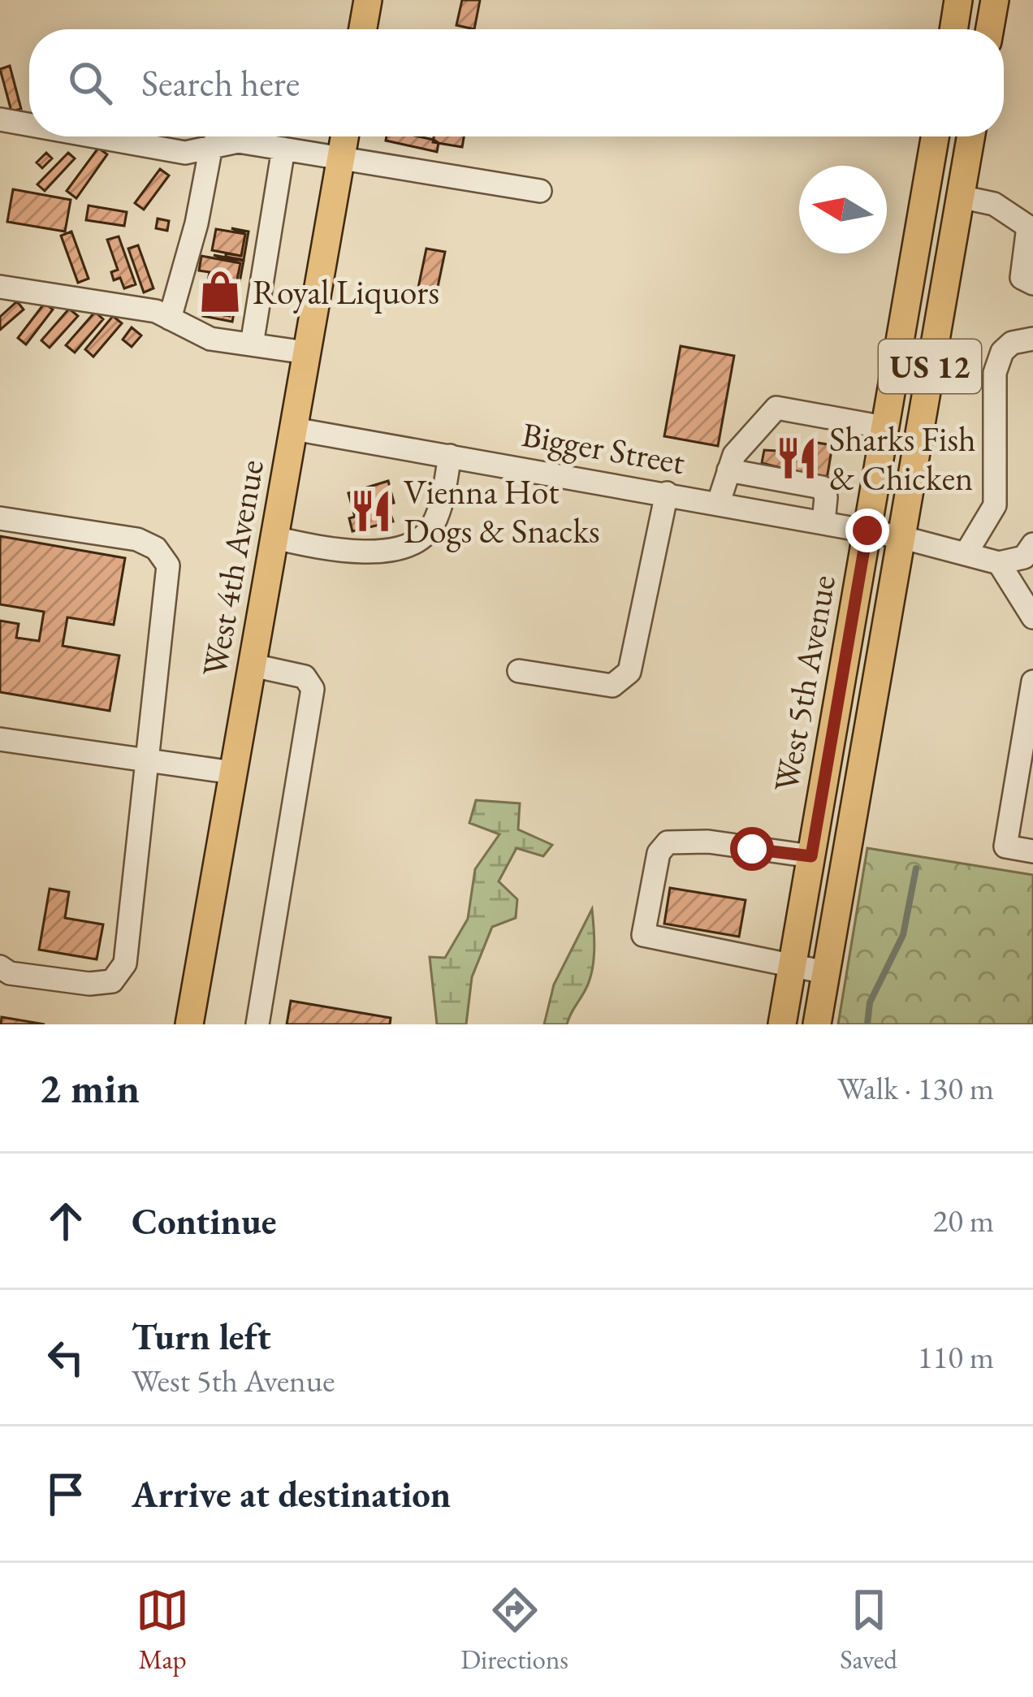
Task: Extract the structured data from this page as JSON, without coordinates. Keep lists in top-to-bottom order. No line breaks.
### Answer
{"streets":{"main road":["US 12","West 4th Avenue","West 5th Avenue"],"street":["Bigger Street"]},"crossings":[["Bigger Street","West 4th Avenue"],["Bigger Street","West 5th Avenue"]],"places":{"shop":["Royal Liquors"],"restaurant":["Sharks Fish & Chicken","Vienna Hot Dogs & Snacks"]},"north":"left","page":{"search":"Search here","heading":["2 min","Walk · 130 m"],"list":[["Continue","20 m"],["Turn left","West 5th Avenue","110 m"],"Arrive at destination"],"nav":["Map","Directions","Saved"]}}
